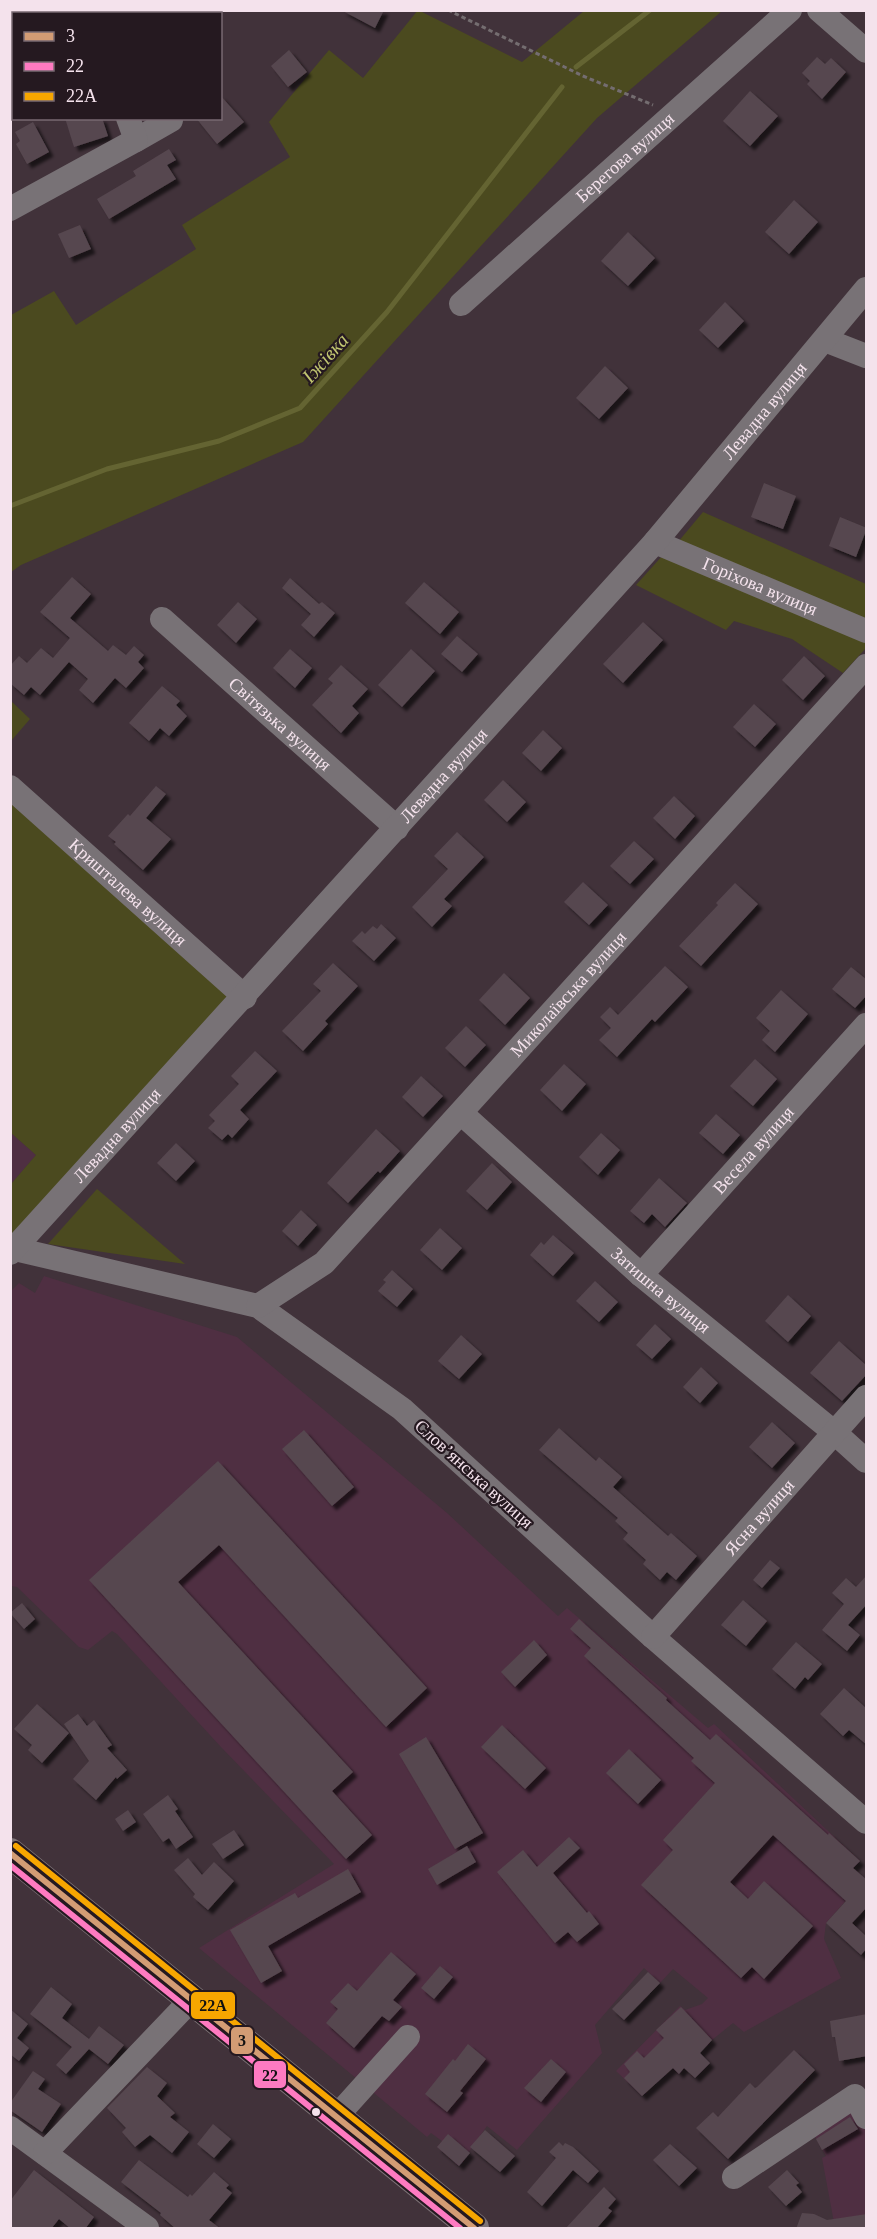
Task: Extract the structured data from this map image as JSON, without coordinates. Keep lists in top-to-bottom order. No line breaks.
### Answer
{"streets":{"street":["Берегова вулиця","Левадна вулиця","Горіхова вулиця","Світязька вулиця","Кришталева вулиця","Миколаївська вулиця","Весела вулиця","Затишна вулиця","Словʼянська вулиця","Ясна вулиця"]},"crossings":[["Левадна вулиця","Горіхова вулиця"],["Левадна вулиця","Світязька вулиця"],["Левадна вулиця","Кришталева вулиця"],["Левадна вулиця","Словʼянська вулиця"],["Миколаївська вулиця","Затишна вулиця"],["Миколаївська вулиця","Словʼянська вулиця"],["Весела вулиця","Затишна вулиця"],["Затишна вулиця","Ясна вулиця"],["Словʼянська вулиця","Ясна вулиця"]],"water":["Іжівка"],"lines":["transit line 22А","transit line 3","transit line 22"],"legend":["3","22","22А"]}
